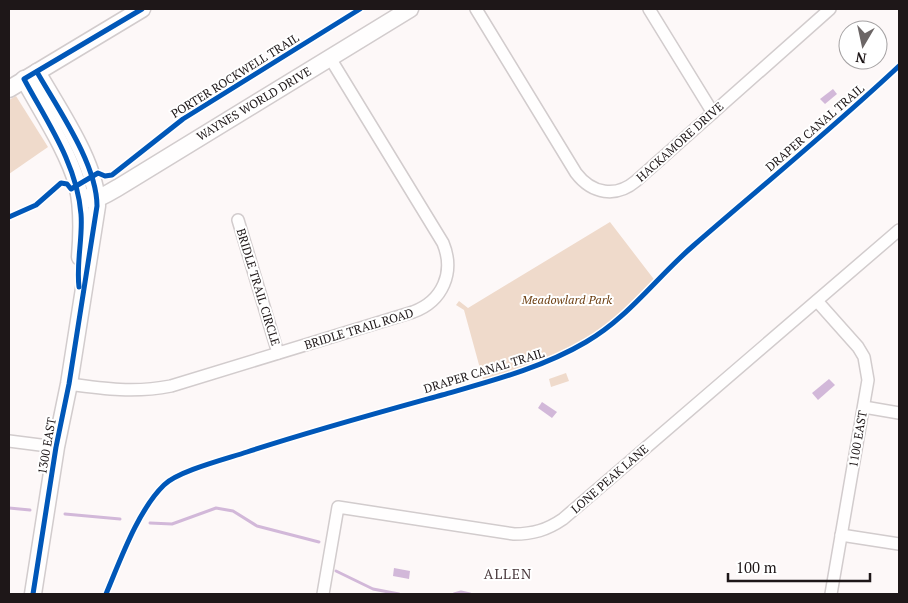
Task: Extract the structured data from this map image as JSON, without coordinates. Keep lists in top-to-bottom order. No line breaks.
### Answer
{"streets":{"main road":["WAYNES WORLD DRIVE","1300 EAST"],"street":["HACKAMORE DRIVE","BRIDLE TRAIL CIRCLE","BRIDLE TRAIL ROAD","1100 EAST","LONE PEAK LANE"],"cycle path":["PORTER ROCKWELL TRAIL","DRAPER CANAL TRAIL"]},"crossings":[["WAYNES WORLD DRIVE","BRIDLE TRAIL ROAD"],["WAYNES WORLD DRIVE","1300 EAST"],["BRIDLE TRAIL CIRCLE","BRIDLE TRAIL ROAD"],["BRIDLE TRAIL ROAD","1300 EAST"],["1100 EAST","LONE PEAK LANE"]],"districts":["ALLEN"],"parks":["Meadowlard Park"],"scale_bar":"100 m","north":"bottom"}
